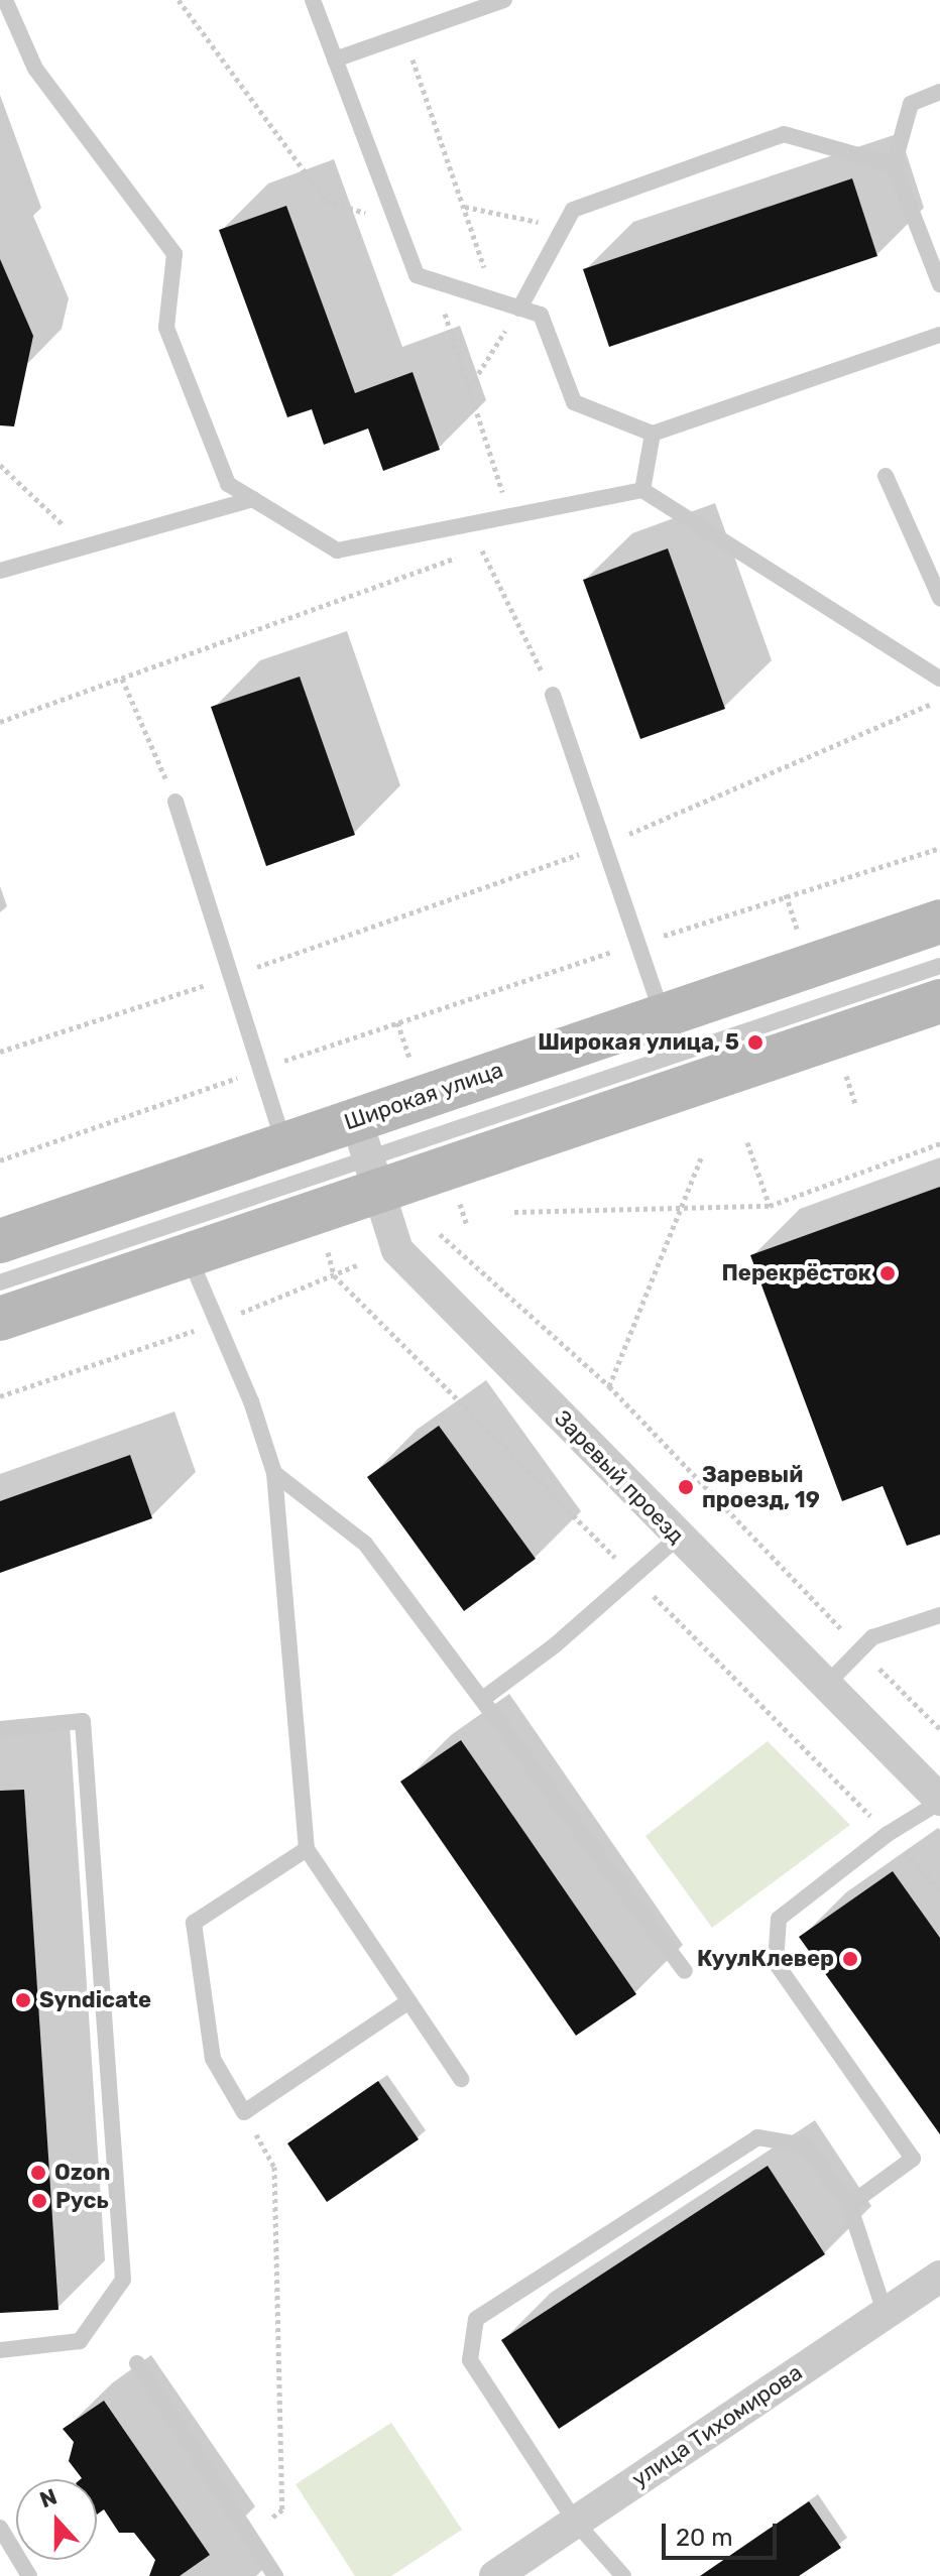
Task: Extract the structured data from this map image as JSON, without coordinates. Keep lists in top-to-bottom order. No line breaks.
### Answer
{"streets":{"main road":["Широкая улица"],"street":["Заревый проезд","улица Тихомирова"]},"crossings":[["Широкая улица","Заревый проезд"]],"places":["Широкая улица, 5","Перекрёсток","Заревый проезд, 19","КуулКлевер","Syndicate","Ozon","Русь"],"scale_bar":"20 m","north":"top"}
